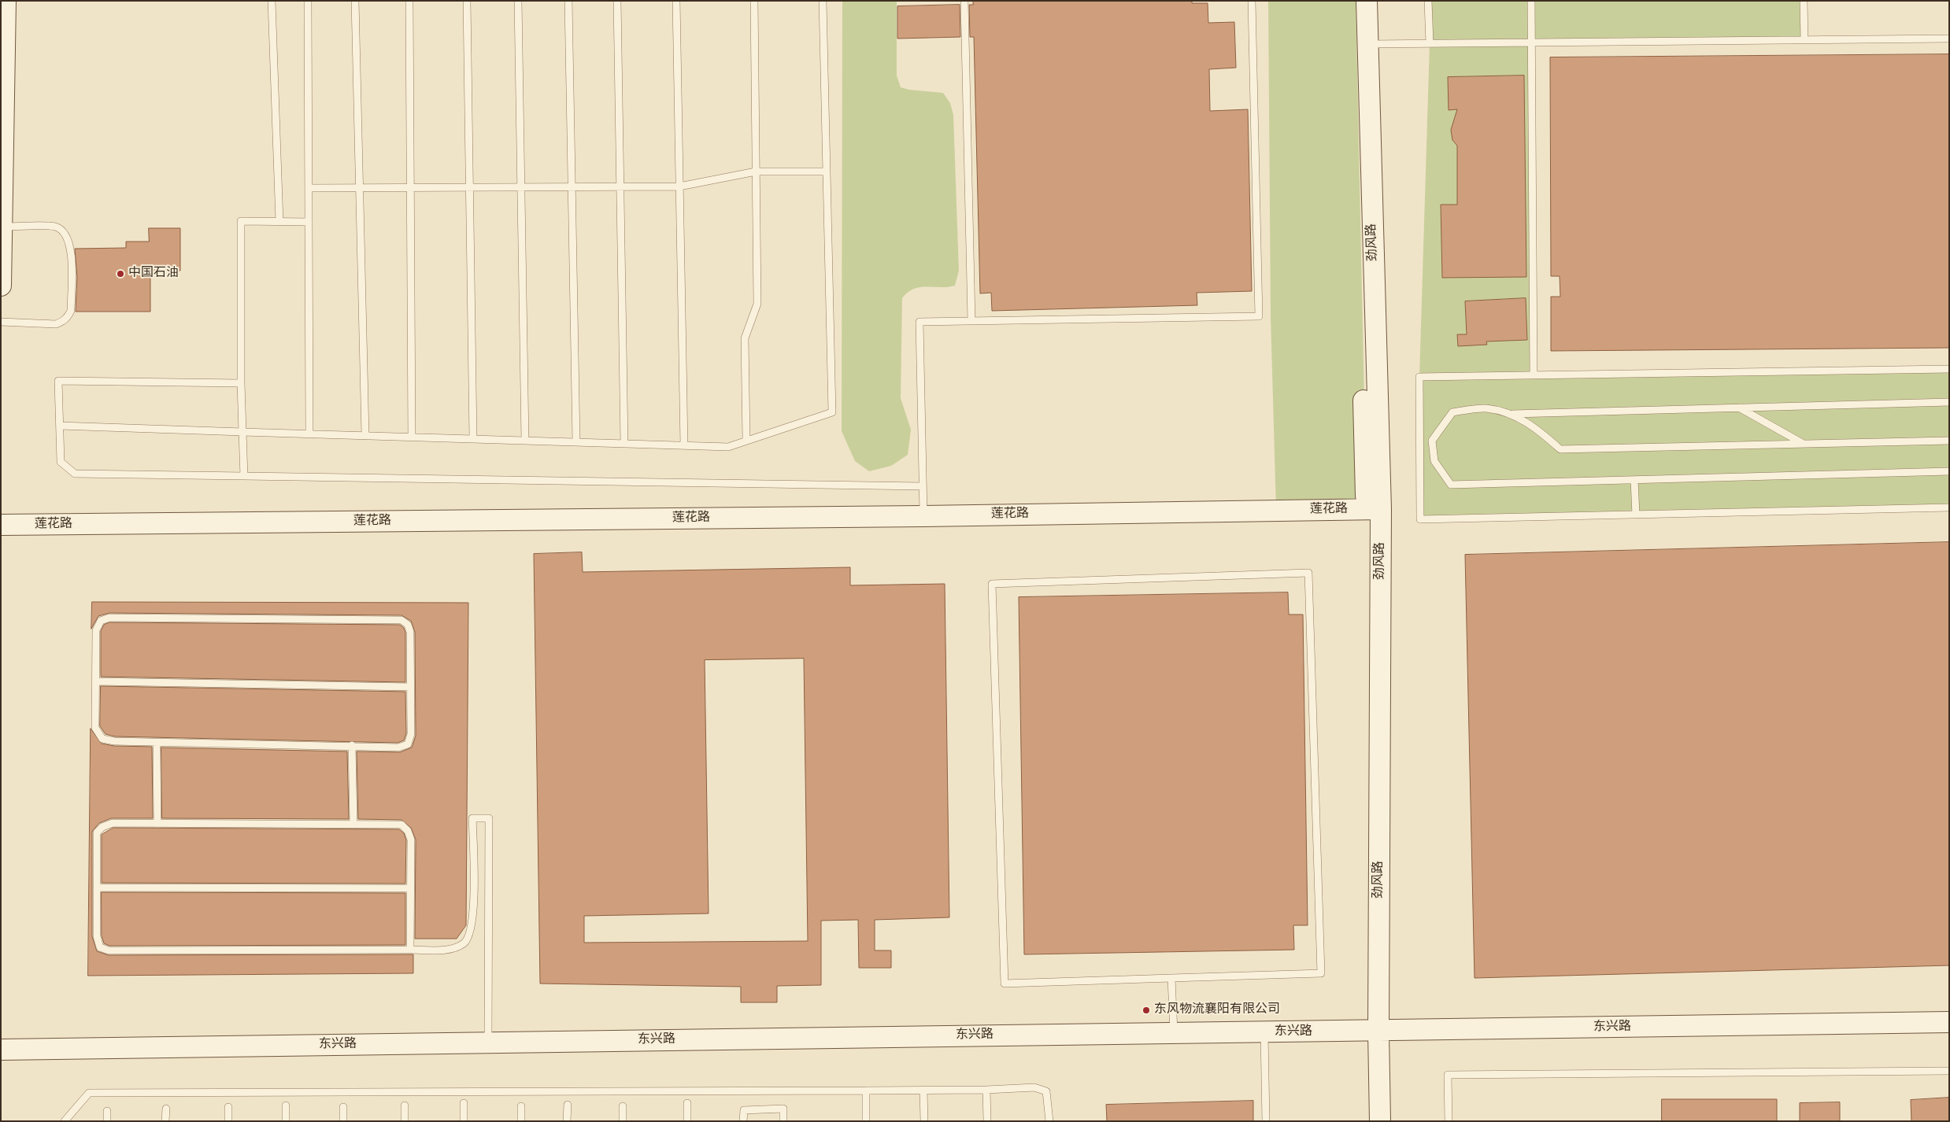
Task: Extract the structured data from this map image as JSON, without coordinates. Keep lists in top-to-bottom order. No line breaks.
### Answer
{"streets":{"street":["劲风路","莲花路","东兴路"]},"crossings":[["劲风路","莲花路"],["劲风路","东兴路"]],"places":["中国石油","东风物流襄阳有限公司"]}
